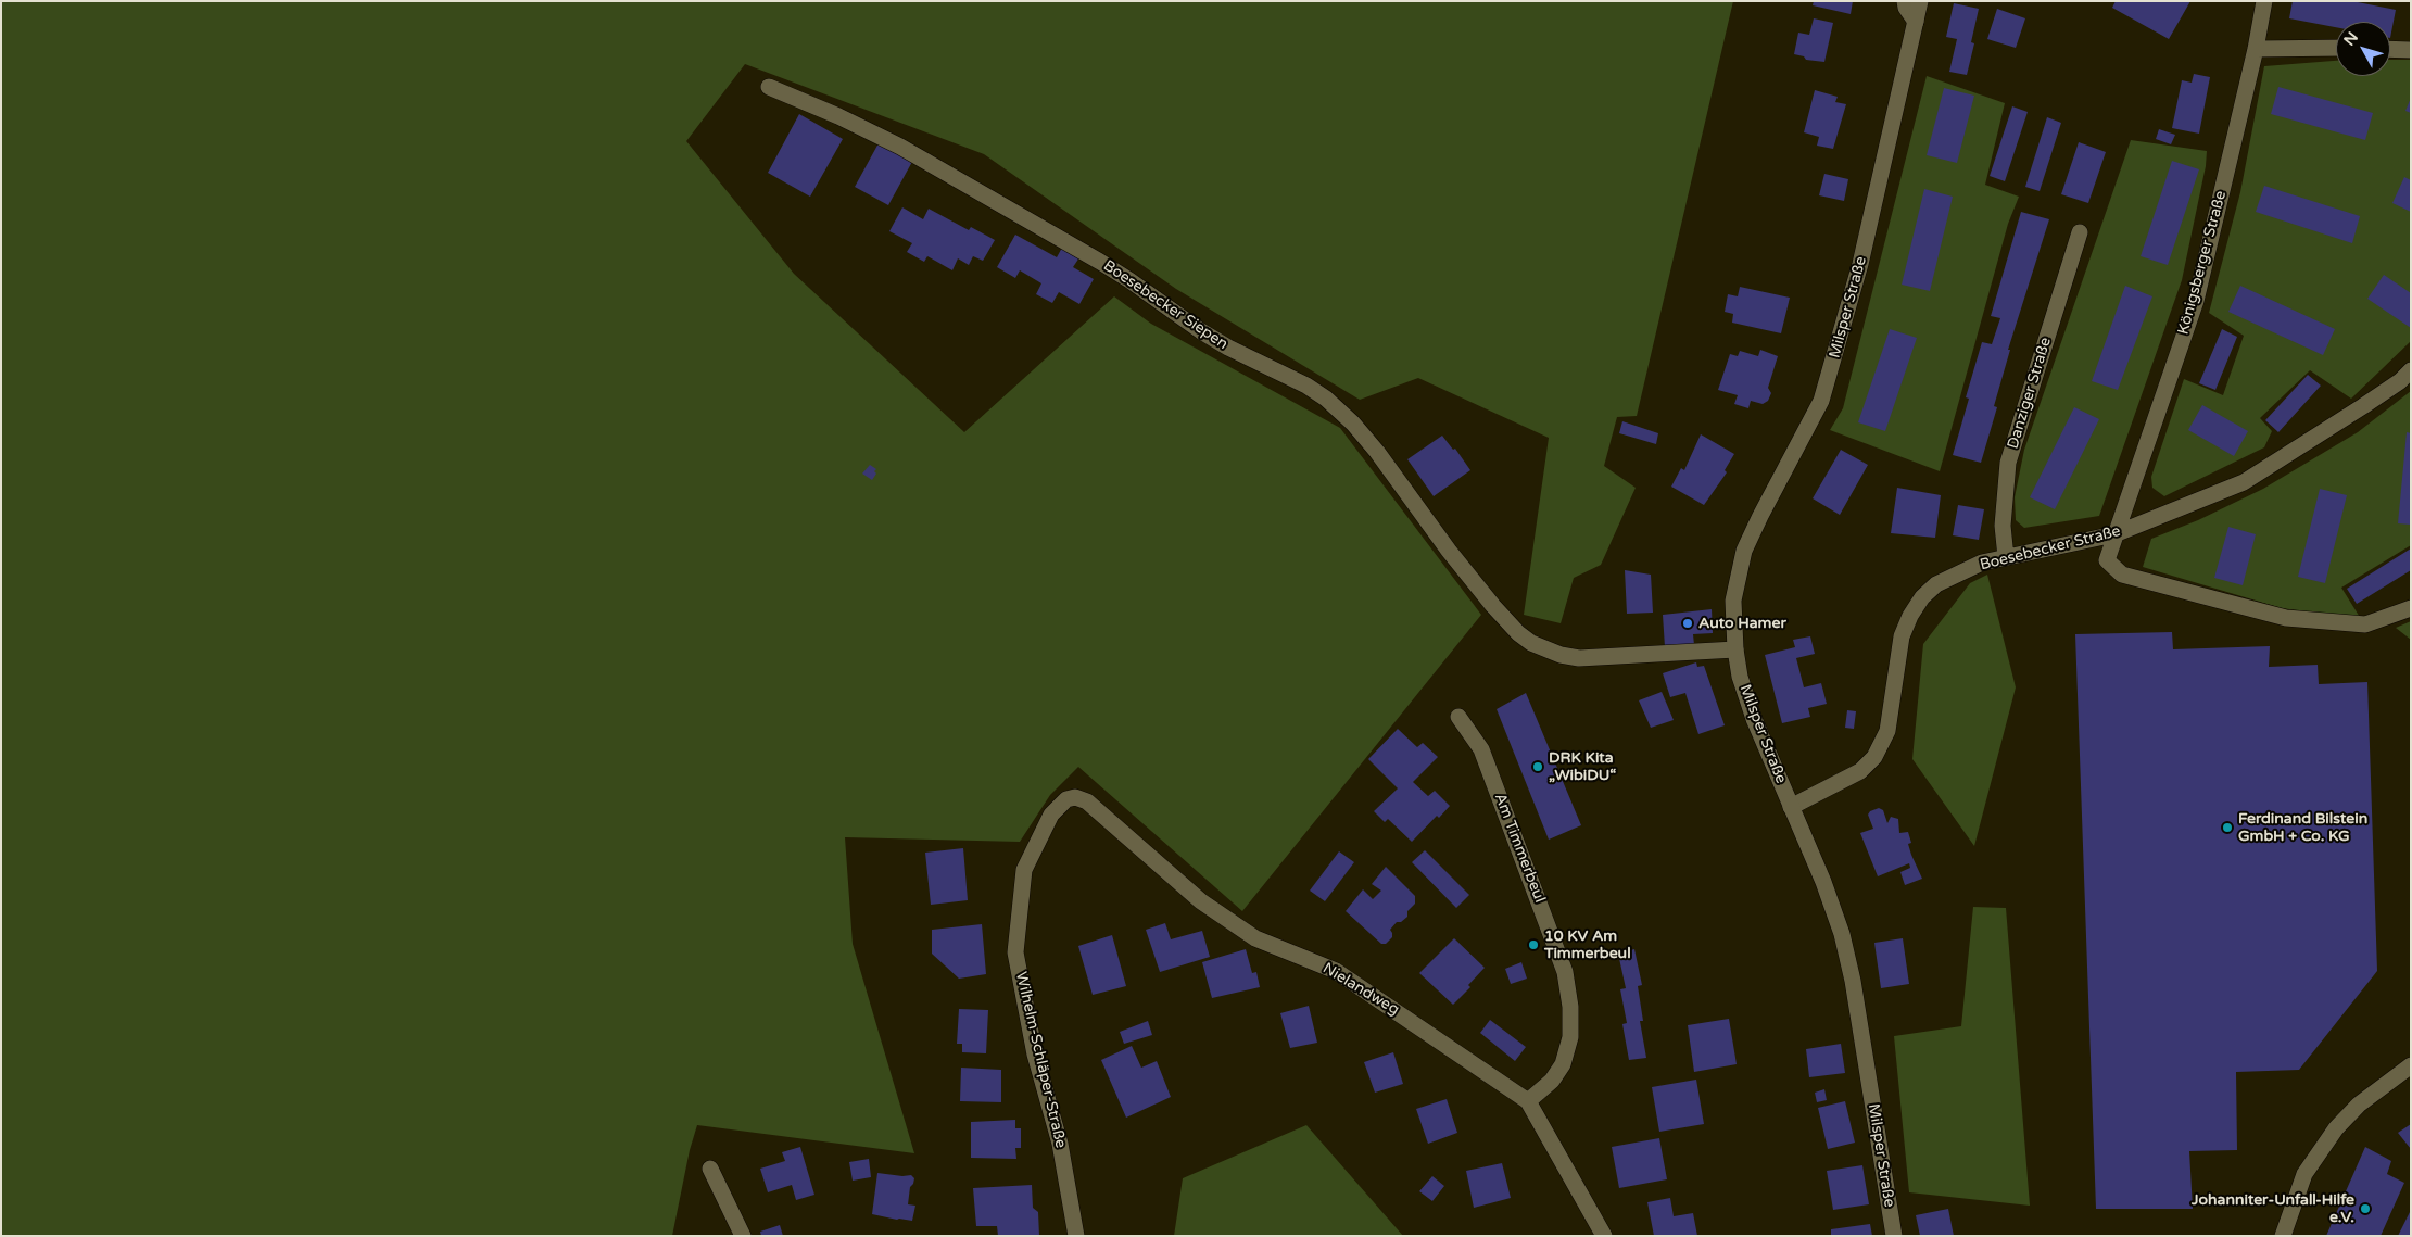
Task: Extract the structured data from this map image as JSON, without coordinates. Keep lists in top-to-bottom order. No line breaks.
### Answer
{"streets":{"street":["Königsberger Straße","Boesebecker Siepen","Milsper Straße","Danziger Straße","Boesebecker Straße","Am Timmerbeul","Nielandweg","Wilhelm-Schläper-Straße"]},"crossings":[["Königsberger Straße","Boesebecker Straße"],["Boesebecker Siepen","Milsper Straße"],["Milsper Straße","Boesebecker Straße"],["Danziger Straße","Boesebecker Straße"],["Am Timmerbeul","Nielandweg"],["Nielandweg","Wilhelm-Schläper-Straße"]],"places":["Auto Hamer","DRK Kita „WibiDU“","Ferdinand Bilstein GmbH + Co. KG","10 KV Am Timmerbeul","Johanniter-Unfall-Hilfe e.V."],"north":"top left"}
